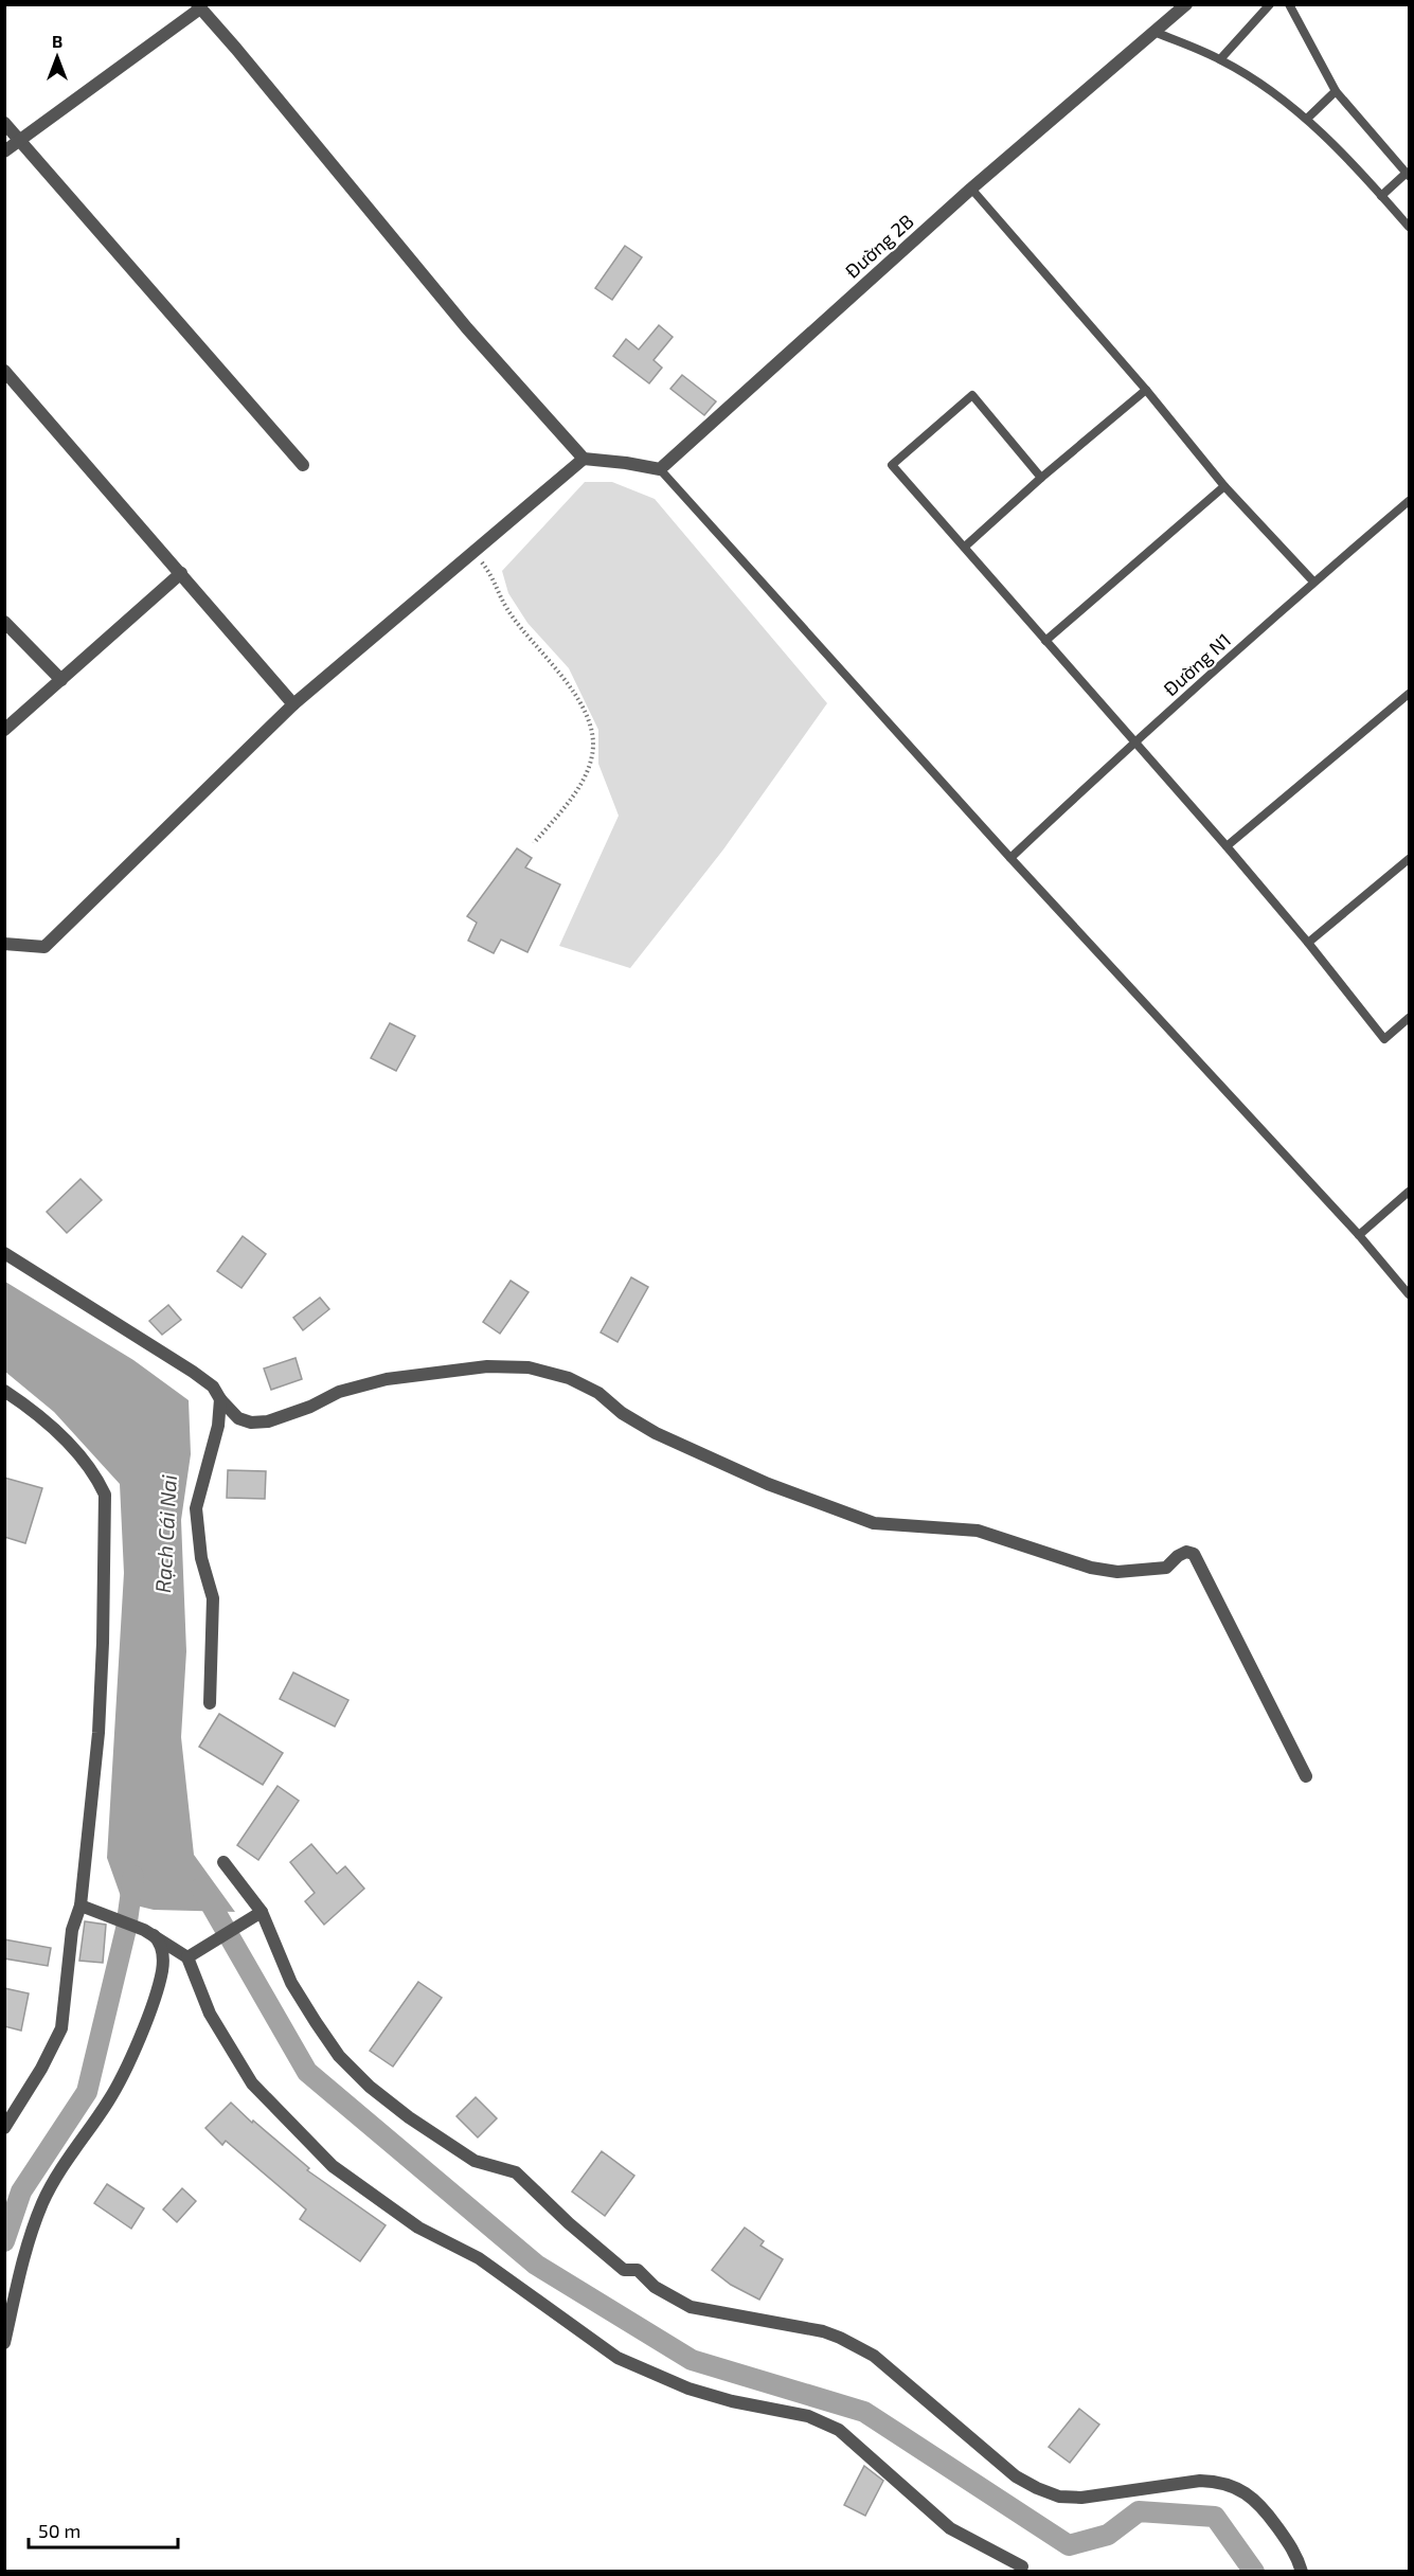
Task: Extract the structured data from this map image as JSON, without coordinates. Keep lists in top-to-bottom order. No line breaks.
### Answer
{"streets":{"street":["Đường 2B"],"lane":["Đường N1"]},"water":["Rạch Cái Nai"],"scale_bar":"50 m","north":"top"}
